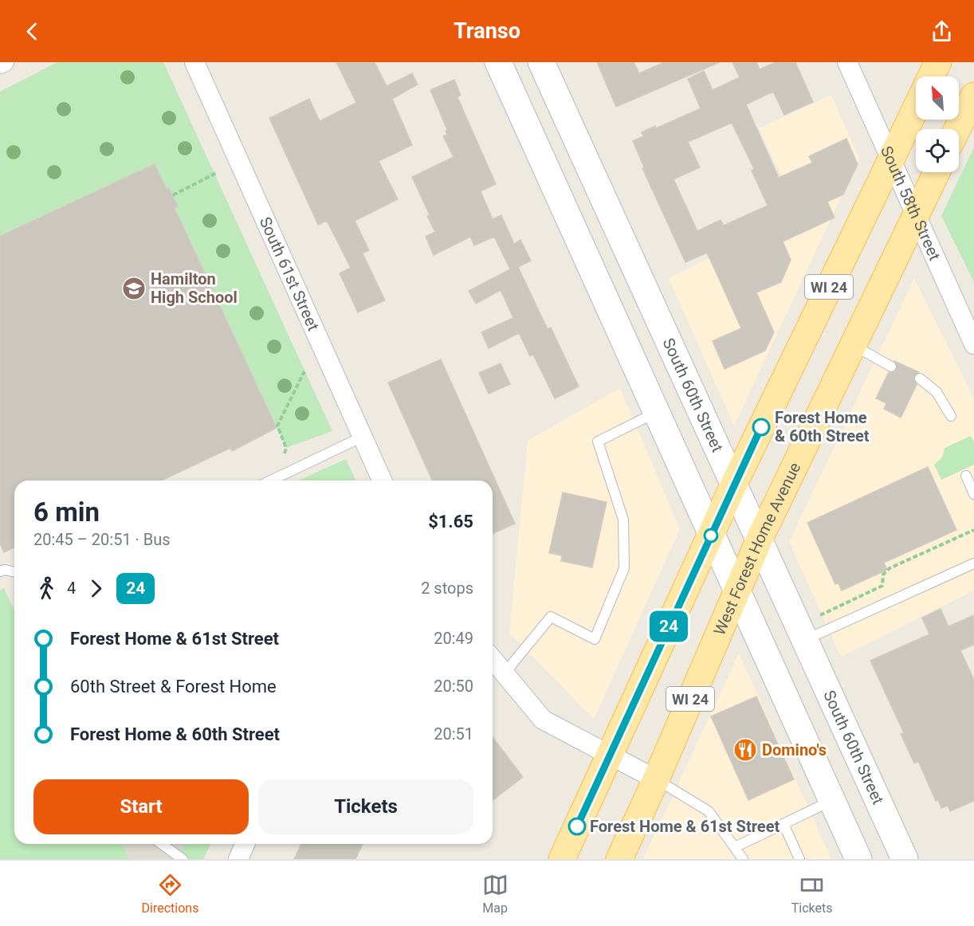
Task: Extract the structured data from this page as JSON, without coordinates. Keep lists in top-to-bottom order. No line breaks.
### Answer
{"streets":{"main road":["WI 24","South 60th Street","West Forest Home Avenue"],"street":["South 58th Street","South 61st Street"]},"crossings":[["South 58th Street","WI 24"],["South 58th Street","West Forest Home Avenue"],["WI 24","South 60th Street"],["South 60th Street","West Forest Home Avenue"]],"places":{"school or university":["Hamilton High School"],"other":["Forest Home & 60th Street","Forest Home & 61st Street"],"restaurant":["Domino's"]},"lines":["bus line 24"],"north":"top left","page":{"header":"Transo","on_map":"24","heading":["6 min","20:45 – 20:51 · Bus","$1.65"],"legs":["4","24","2 stops"],"list":[{"name":"Forest Home & 61st Street","value":"20:49"},{"name":"60th Street & Forest Home","value":"20:50"},{"name":"Forest Home & 60th Street","value":"20:51"}],"buttons":["Start","Tickets"],"tabs":["Directions","Map","Tickets"]}}
